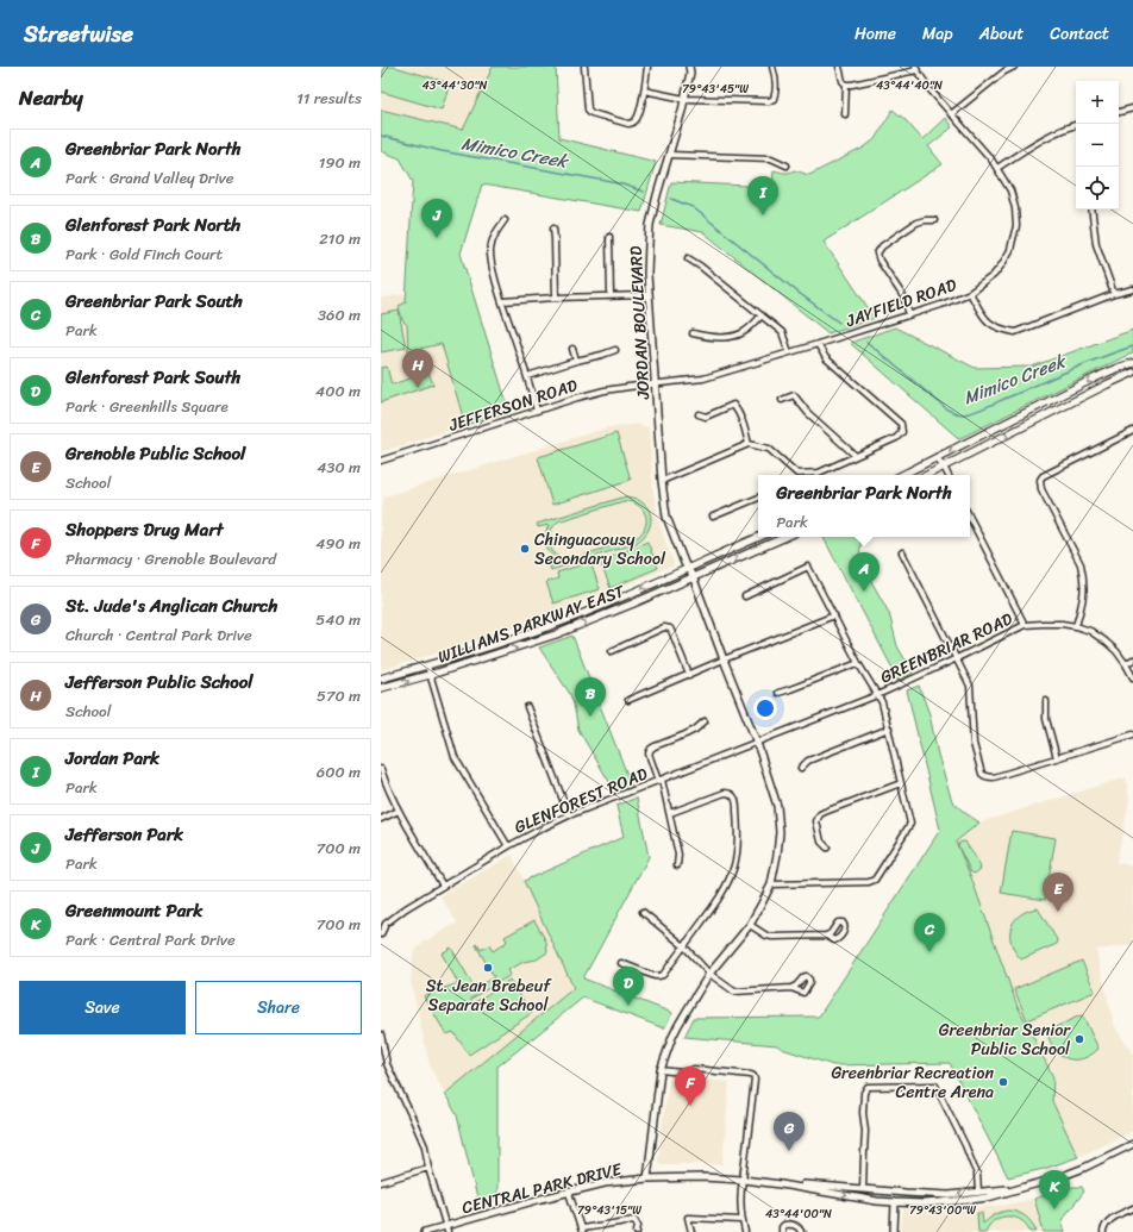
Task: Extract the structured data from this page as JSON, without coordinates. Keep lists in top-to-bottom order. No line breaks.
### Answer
{"streets":{"main road":["WILLIAMS PARKWAY EAST"],"street":["JAYFIELD ROAD","JORDAN BOULEVARD","JEFFERSON ROAD","GREENBRIAR ROAD","GLENFOREST ROAD","CENTRAL PARK DRIVE"]},"crossings":[["JAYFIELD ROAD","JORDAN BOULEVARD"],["JAYFIELD ROAD","JEFFERSON ROAD"],["JORDAN BOULEVARD","JEFFERSON ROAD"],["JORDAN BOULEVARD","WILLIAMS PARKWAY EAST"],["JORDAN BOULEVARD","GREENBRIAR ROAD"],["JORDAN BOULEVARD","GLENFOREST ROAD"],["JORDAN BOULEVARD","CENTRAL PARK DRIVE"],["GREENBRIAR ROAD","GLENFOREST ROAD"]],"water":["Mimico Creek"],"places":["Chinguacousy Secondary School","St. Jean Brebeuf Separate School","Greenbriar Senior Public School","Greenbriar Recreation Centre Arena"],"page":{"header":"Streetwise","nav":["Home","Map","About","Contact"],"heading":["Nearby","11 results"],"map_buttons":["+","−"],"list":[{"mark":"A","name":"Greenbriar Park North","note":"Park · Grand Valley Drive","value":"190 m"},{"mark":"B","name":"Glenforest Park North","note":"Park · Gold Finch Court","value":"210 m"},{"mark":"C","name":"Greenbriar Park South","note":"Park","value":"360 m"},{"mark":"D","name":"Glenforest Park South","note":"Park · Greenhills Square","value":"400 m"},{"mark":"E","name":"Grenoble Public School","note":"School","value":"430 m"},{"mark":"F","name":"Shoppers Drug Mart","note":"Pharmacy · Grenoble Boulevard","value":"490 m"},{"mark":"G","name":"St. Jude's Anglican Church","note":"Church · Central Park Drive","value":"540 m"},{"mark":"H","name":"Jefferson Public School","note":"School","value":"570 m"},{"mark":"I","name":"Jordan Park","note":"Park","value":"600 m"},{"mark":"J","name":"Jefferson Park","note":"Park","value":"700 m"},{"mark":"K","name":"Greenmount Park","note":"Park · Central Park Drive","value":"700 m"}],"pins":["I","J","H","A","B","E","C","D","F","G","K"],"popup":["Greenbriar Park North","Park"],"buttons":["Save","Share"]},"coordinates":["43°44'30\"N","43°44'40\"N","79°43'45\"W","79°43'15\"W","79°43'00\"W","43°44'00\"N"]}
